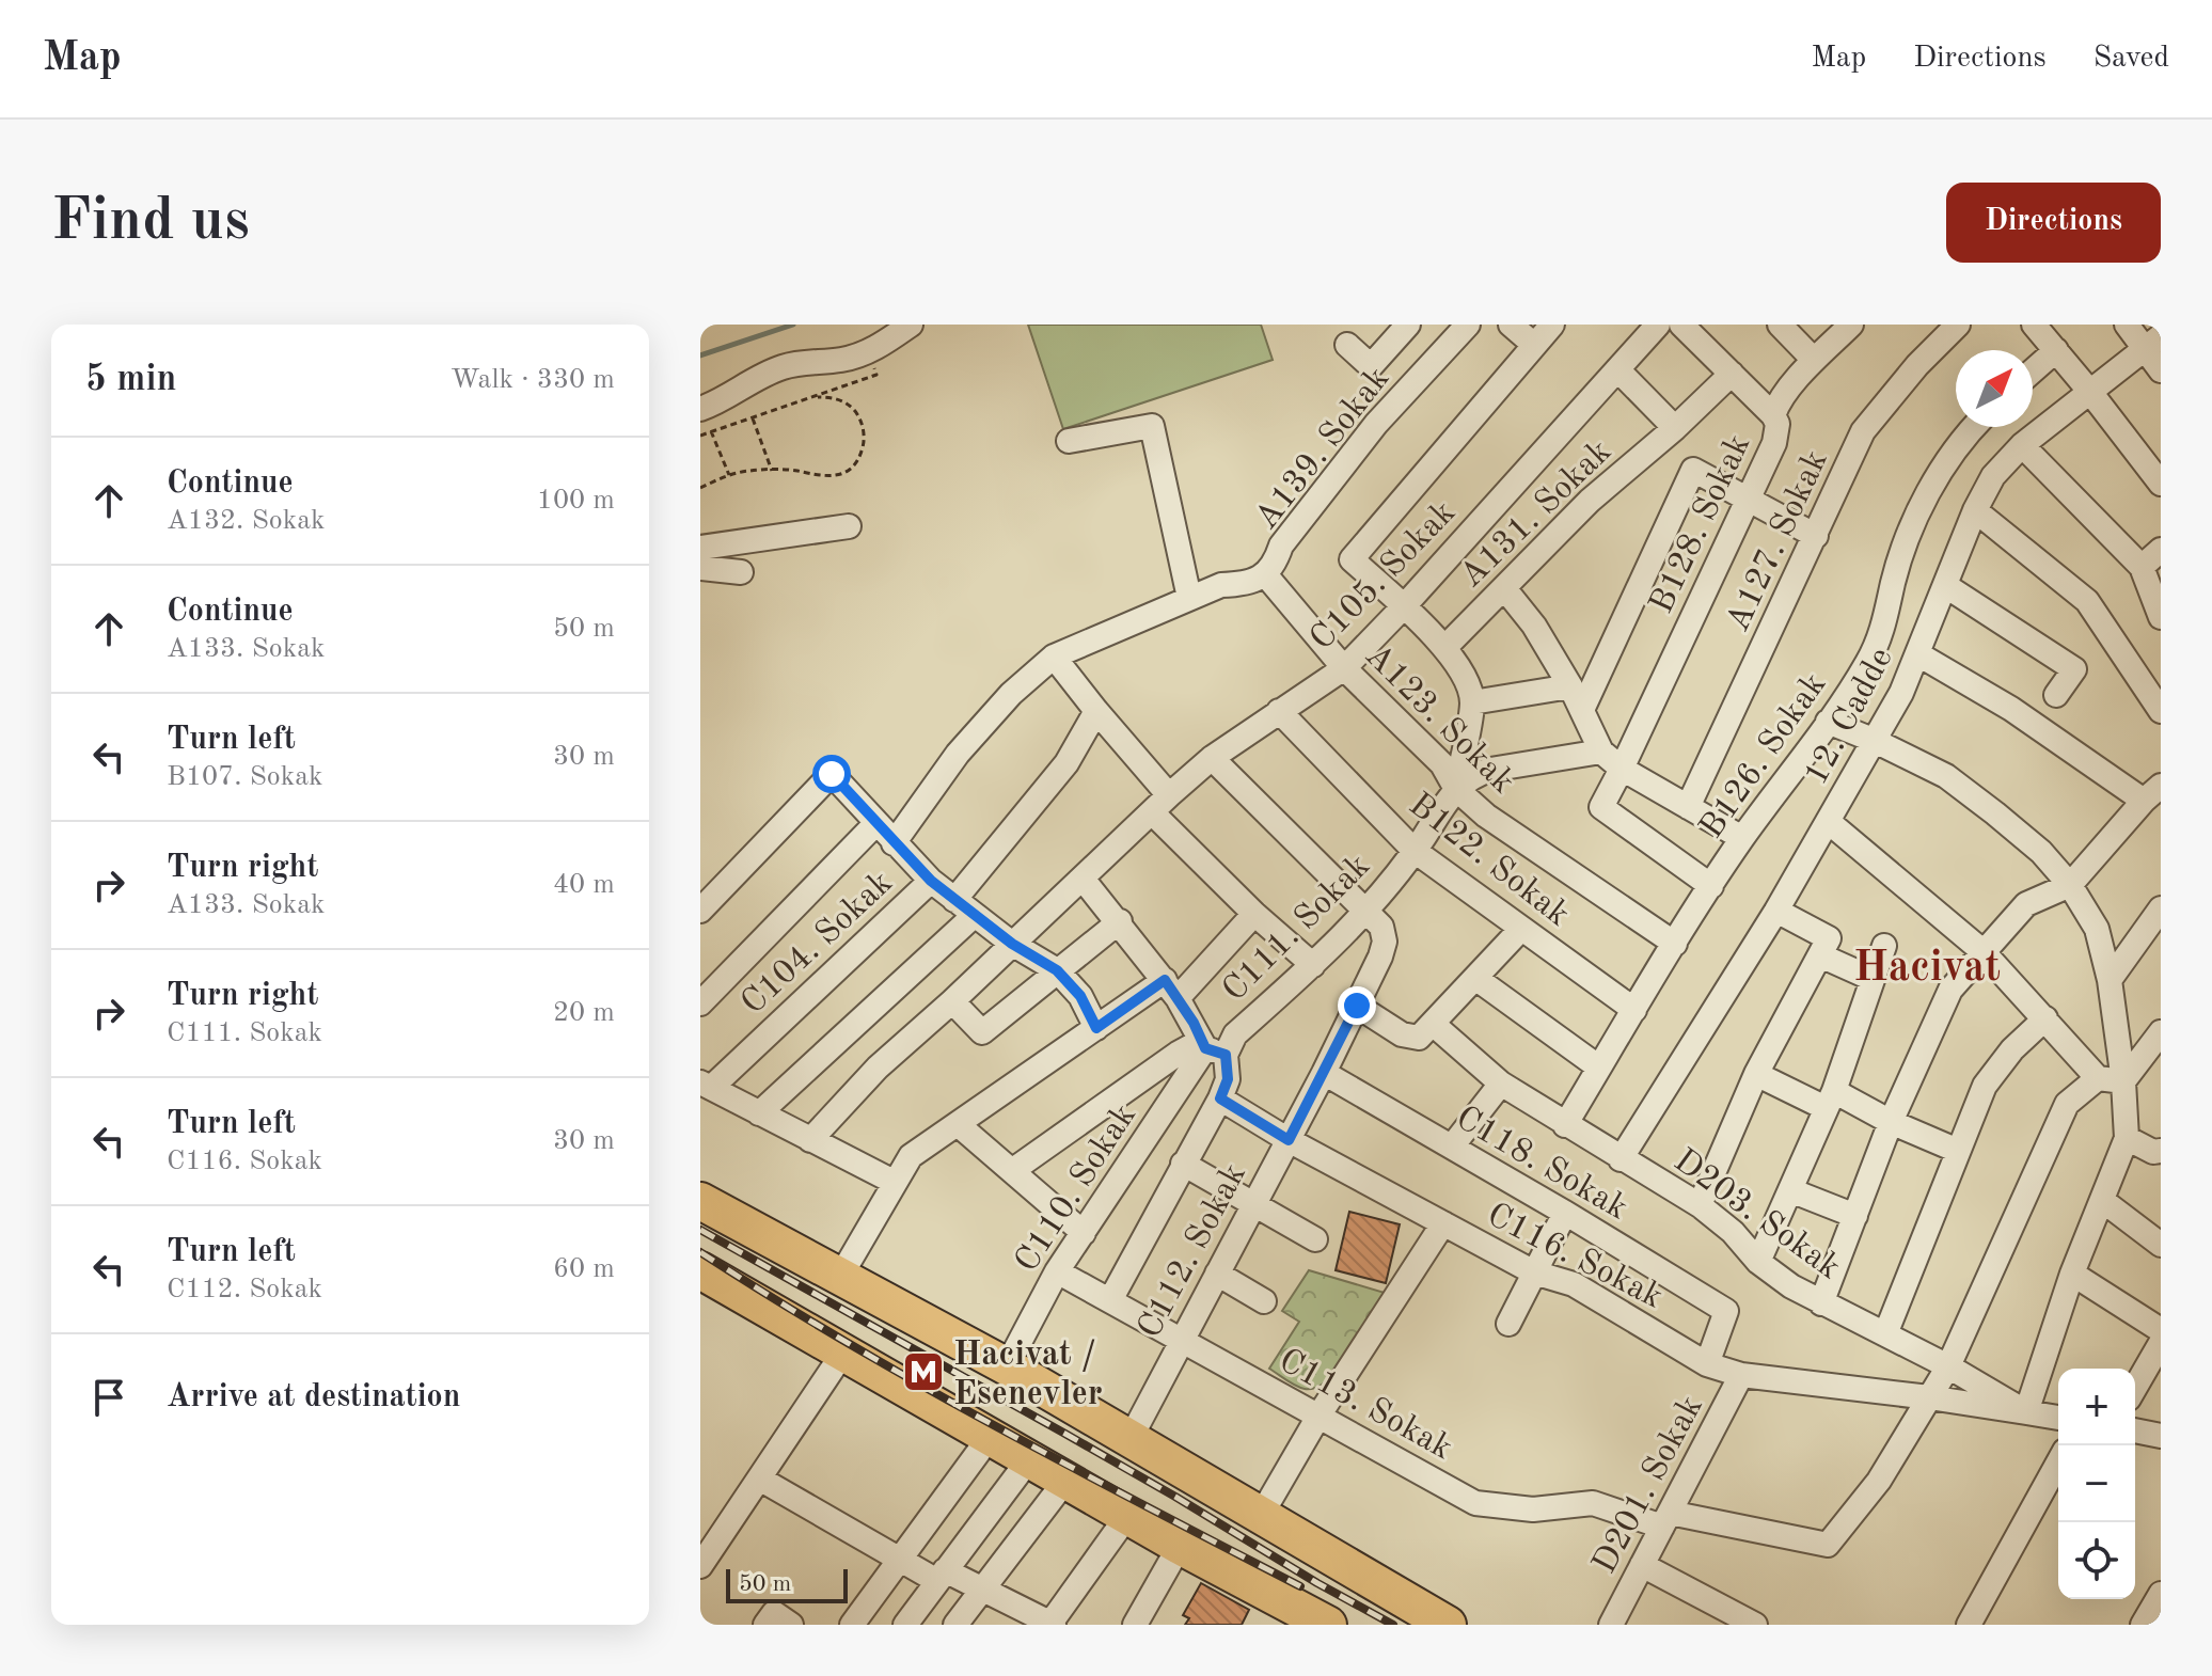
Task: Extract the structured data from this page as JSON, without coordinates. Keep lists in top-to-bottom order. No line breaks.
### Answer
{"streets":{"street":["A139. Sokak","A131. Sokak","B128. Sokak","A127. Sokak","C105. Sokak","12. Cadde","A123. Sokak","B126. Sokak","B122. Sokak","C111. Sokak","C104. Sokak","C118. Sokak","C110. Sokak","D203. Sokak","C112. Sokak","C116. Sokak","C113. Sokak","D201. Sokak"]},"crossings":[["A139. Sokak","A123. Sokak"],["B128. Sokak","B126. Sokak"],["C105. Sokak","A123. Sokak"],["C105. Sokak","B122. Sokak"],["12. Cadde","D203. Sokak"],["A123. Sokak","B126. Sokak"],["A123. Sokak","C111. Sokak"],["B126. Sokak","B122. Sokak"],["B126. Sokak","D203. Sokak"],["B122. Sokak","C111. Sokak"],["C111. Sokak","C110. Sokak"],["C111. Sokak","C112. Sokak"],["C111. Sokak","C116. Sokak"],["C111. Sokak","C113. Sokak"],["C118. Sokak","C112. Sokak"],["C118. Sokak","C116. Sokak"],["C110. Sokak","C113. Sokak"],["D203. Sokak","C116. Sokak"],["C112. Sokak","C116. Sokak"],["C112. Sokak","C113. Sokak"],["C116. Sokak","C113. Sokak"],["C116. Sokak","D201. Sokak"],["C113. Sokak","D201. Sokak"]],"districts":["Hacivat"],"places":{"metro station":["Hacivat / Esenevler"]},"scale_bar":"50 m","north":"top right","page":{"header":"Map","nav":["Map","Directions","Saved"],"buttons":"Directions","title":"Find us","heading":["5 min","Walk · 330 m"],"list":[["Continue","A132. Sokak","100 m"],["Continue","A133. Sokak","50 m"],["Turn left","B107. Sokak","30 m"],["Turn right","A133. Sokak","40 m"],["Turn right","C111. Sokak","20 m"],["Turn left","C116. Sokak","30 m"],["Turn left","C112. Sokak","60 m"],"Arrive at destination"],"map_buttons":["+","−"],"scale":"50 m"}}
